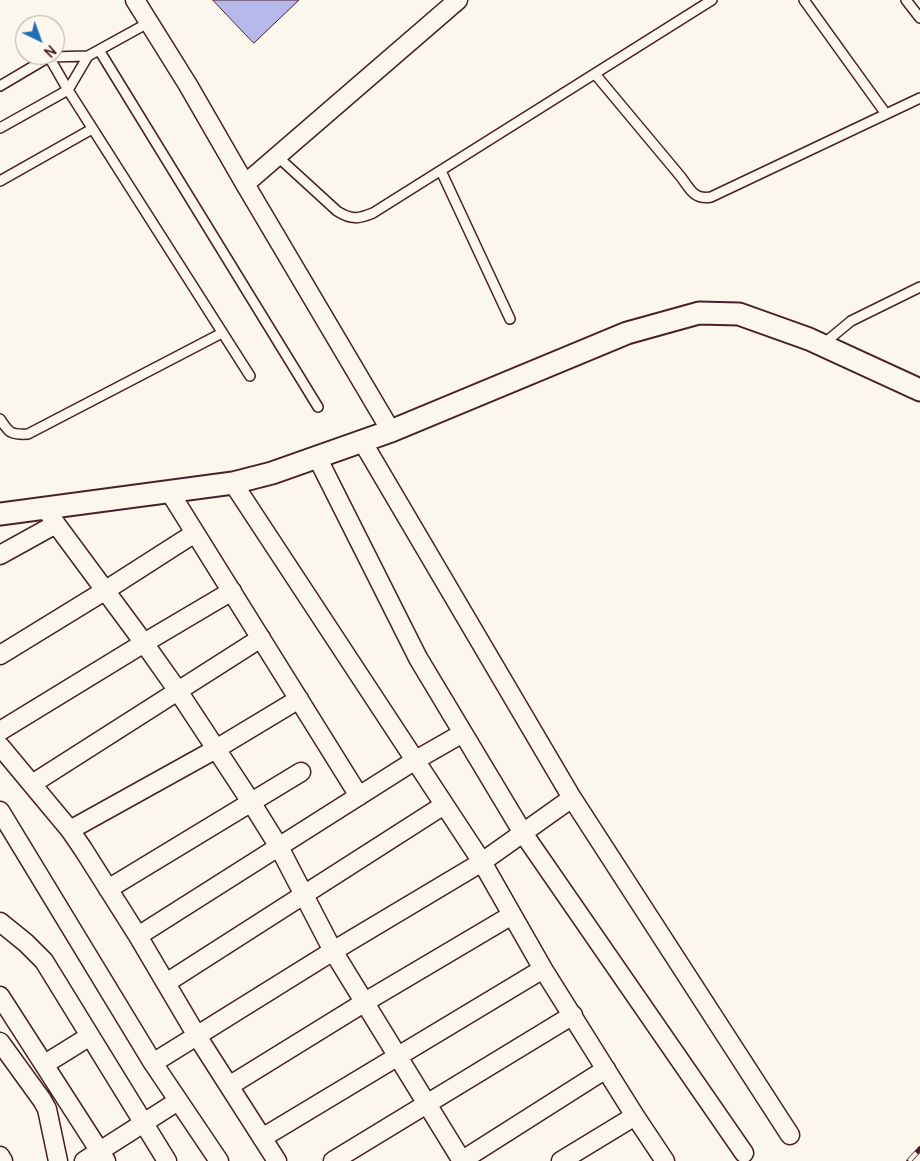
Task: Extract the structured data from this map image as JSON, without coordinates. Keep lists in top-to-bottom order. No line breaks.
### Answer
{"north":"bottom right"}
